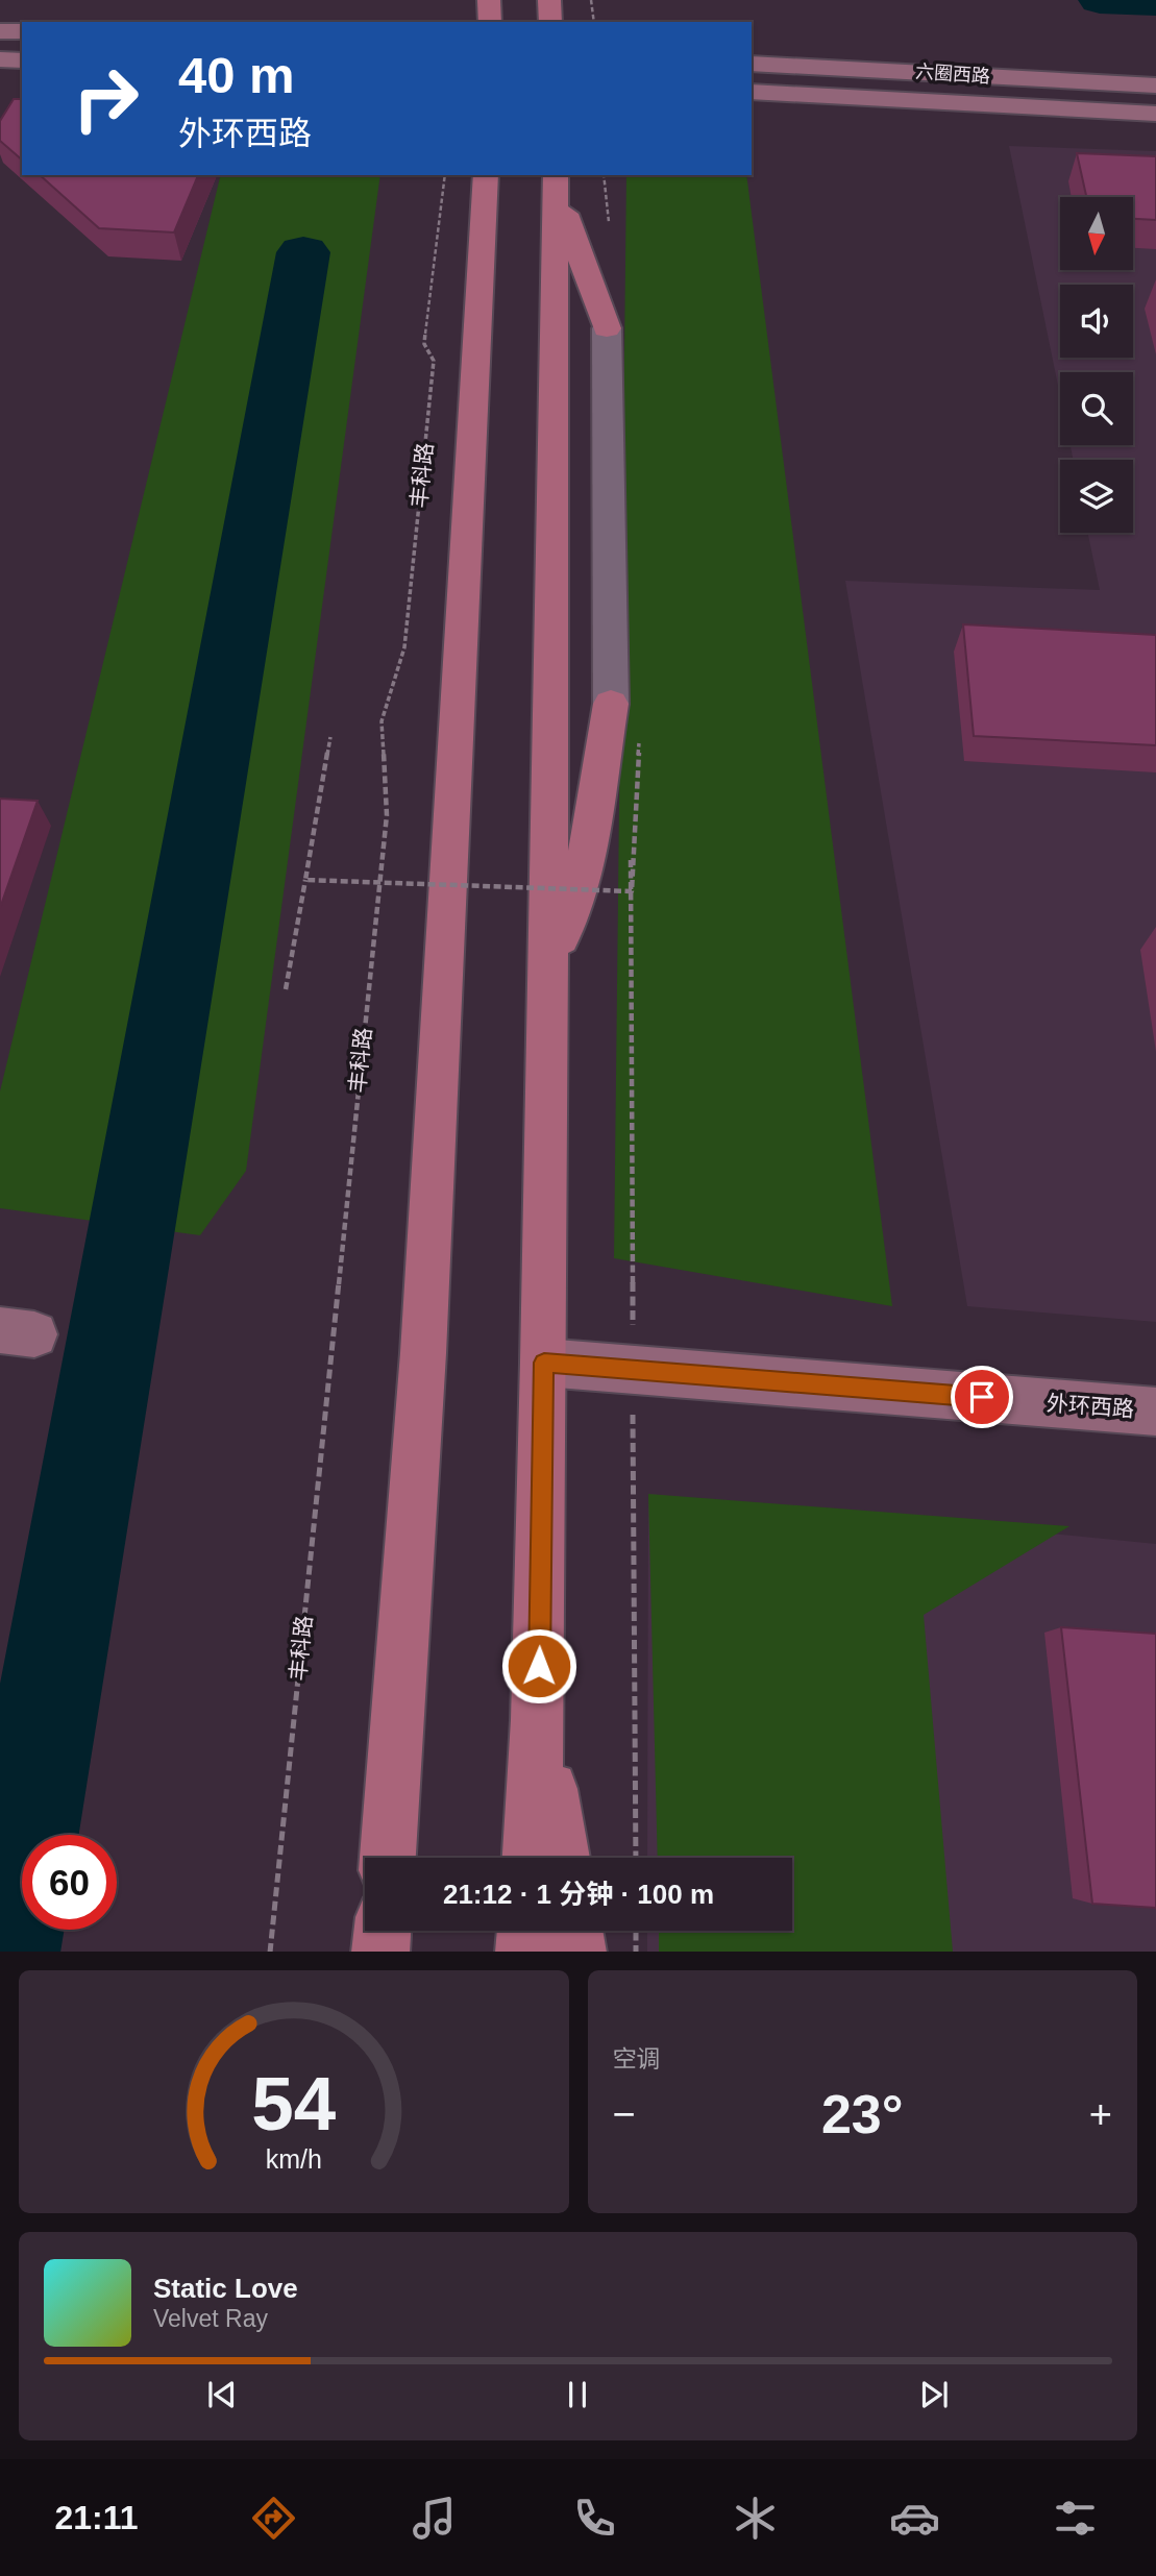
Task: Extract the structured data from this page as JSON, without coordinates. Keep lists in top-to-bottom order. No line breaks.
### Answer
{"streets":{"main road":["六圈西路","丰科路","外环西路"]},"north":"bottom","page":{"turn":["40 m","外环西路"],"limit":"60","trip":"21:12 · 1 分钟 · 100 m","tile":"空调","heat":["−","23°","+"],"song":["Static Love","Velvet Ray"],"tabs":"21:11","gauge":["54","km/h"]}}
